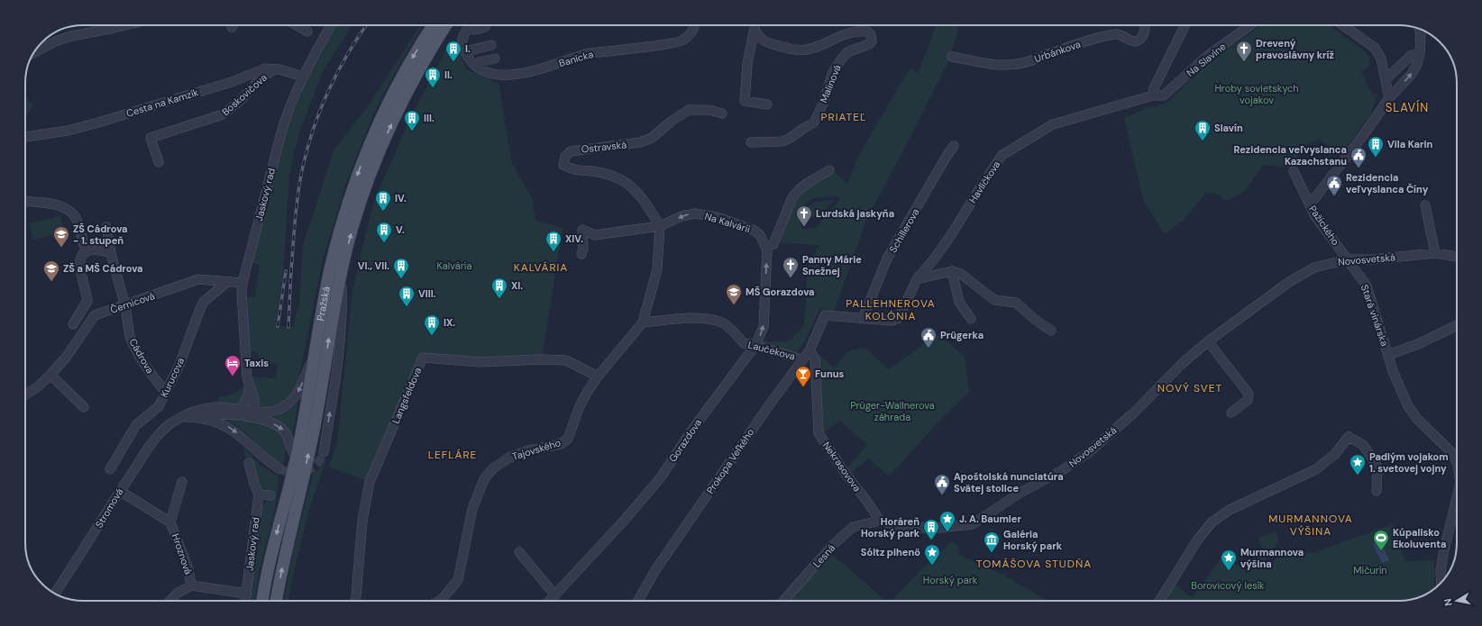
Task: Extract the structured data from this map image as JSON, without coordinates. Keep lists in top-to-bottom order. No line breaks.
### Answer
{"streets":{"main road":["Pražská"],"street":["Urbánkova","Banícka","Na Slavíne","Malinová","Boskovičova","Cesta na Kamzík","Ostravská","Havlíčkova","Jaskový rad","Na Kalvárii","Pažického","Schillerova","Novosvetská","Černicová","Stará vinárska","Laučekova","Cádrova","Kurucova","Langsfeldova","Gorazdova","Tajovského","Prokopa Veľkého","Nekrasovova","Stromová","Hroznová","Lesná"]},"crossings":[["Na Slavíne","Havlíčkova"],["Boskovičova","Cesta na Kamzík"],["Cesta na Kamzík","Jaskový rad"],["Ostravská","Na Kalvárii"],["Ostravská","Tajovského"],["Havlíčkova","Schillerova"],["Havlíčkova","Prokopa Veľkého"],["Jaskový rad","Černicová"],["Jaskový rad","Stromová"],["Na Kalvárii","Gorazdova"],["Na Kalvárii","Tajovského"],["Pažického","Novosvetská"],["Pažického","Stará vinárska"],["Novosvetská","Stará vinárska"],["Novosvetská","Nekrasovova"],["Novosvetská","Lesná"],["Černicová","Kurucova"],["Laučekova","Gorazdova"],["Laučekova","Tajovského"],["Laučekova","Prokopa Veľkého"],["Cádrova","Kurucova"],["Langsfeldova","Tajovského"],["Prokopa Veľkého","Nekrasovova"],["Nekrasovova","Lesná"],["Stromová","Hroznová"]],"one_way":["Na Kalvárii"],"districts":["SLAVÍN","PRIATEĽ","KALVÁRIA","PALLEHNEROVA KOLÓNIA","NOVÝ SVET","LEFLÁRE","MURMANNOVA VÝŠINA","TOMÁŠOVA STUDŇA"],"parks":["Hroby sovietskych vojakov","Kalvária","Prüger-Wallnerova záhrada","Mičurín","Horský park","Borovicový lesík"],"places":{"building":["I.","II.","III.","Slavín","Vila Karin","IV.","V.","XIV.","VI., VII.","XI.","VIII.","IX.","Horáreň Horský park"],"church":["Drevený pravoslávny kríž","Lurdská jaskyňa","Panny Márie Snežnej"],"public building":["Rezidencia veľvyslanca Kazachstanu","Rezidencia veľvyslanca Číny","Prügerka","Apoštolská nunciatúra Svätej stolice"],"school or university":["ZŠ Cádrova - 1. stupeň","ZŠ a MŠ Cádrova","MŠ Gorazdova"],"hotel":["Taxis"],"bar":["Funus"],"place":["Padlým vojakom 1. svetovej vojny","J. A. Baumler","Sóltz pihenö","Murmannova výšina"],"sports":["Kúpalisko Ekoiuventa"],"museum":["Galéria Horský park"]},"north":"left"}
